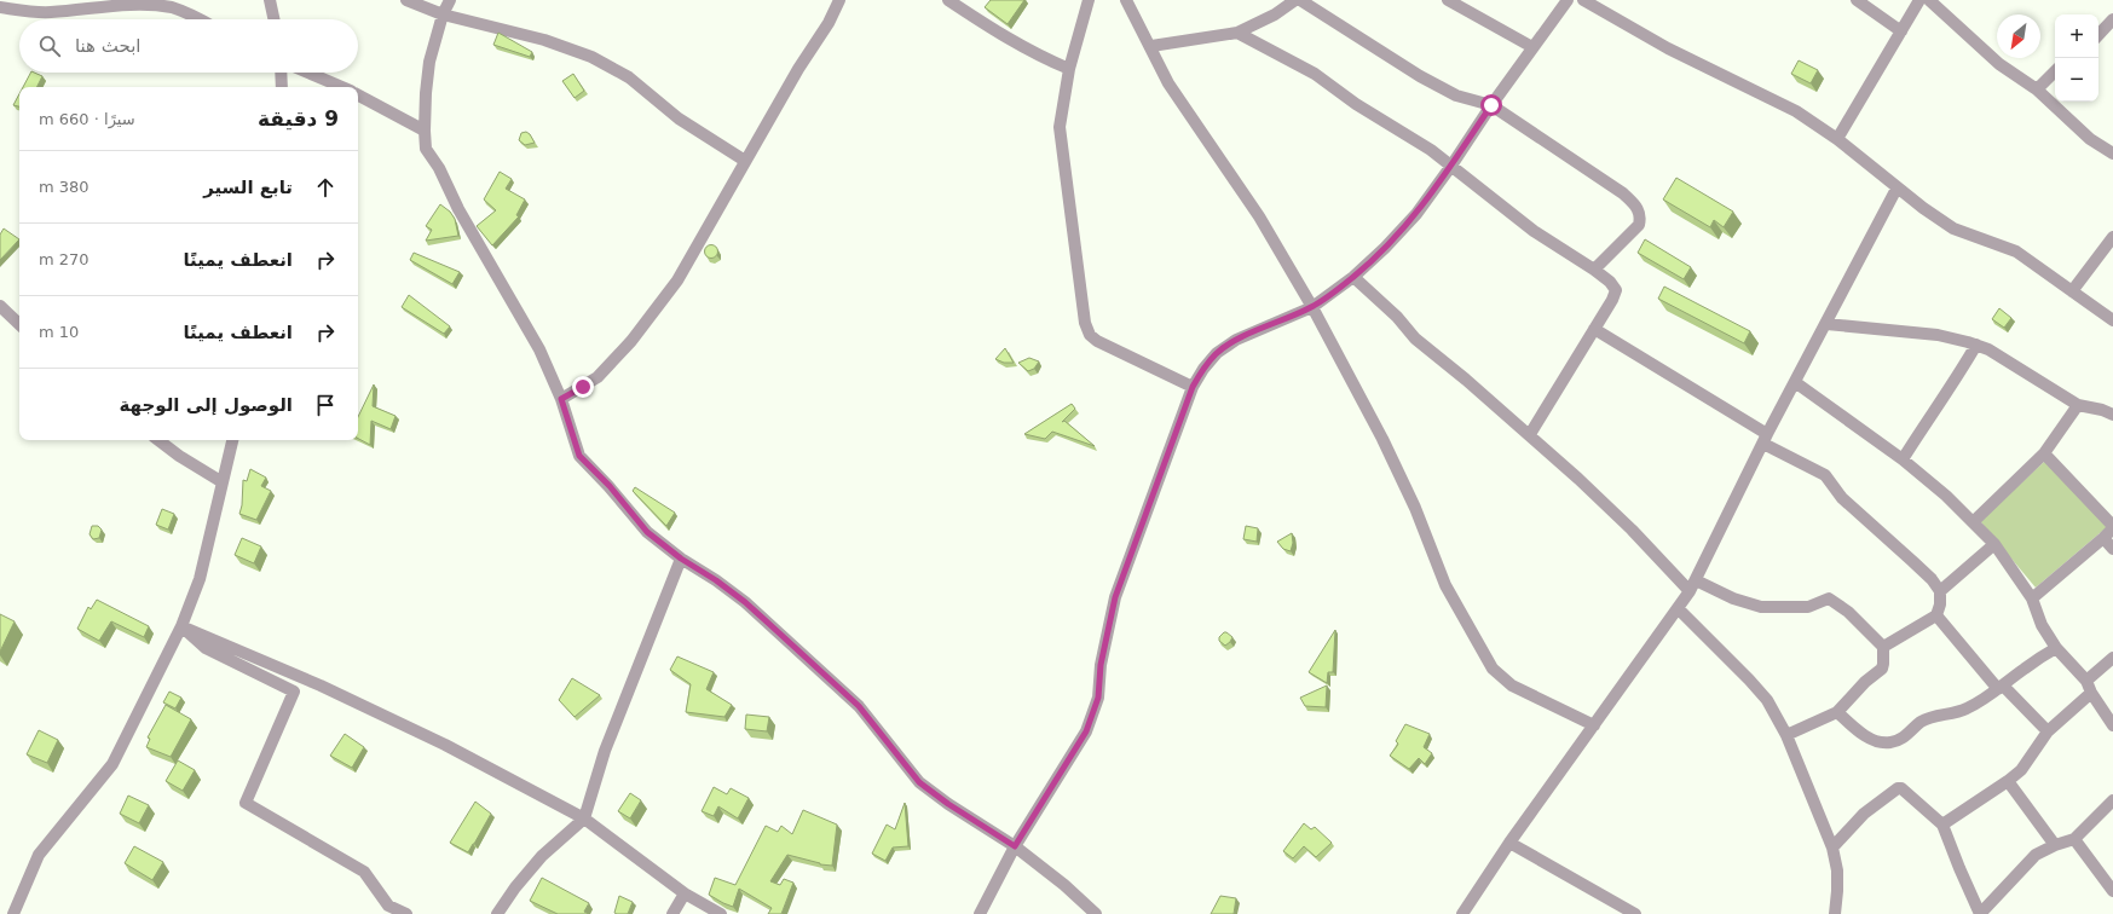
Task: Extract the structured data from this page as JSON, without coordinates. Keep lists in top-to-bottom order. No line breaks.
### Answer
{"north":"bottom left","page":{"map_buttons":["+","−"],"search":"ابحث هنا","heading":["9 دقيقة","سيرًا · 660 m"],"list":[["تابع السير","380 m"],["انعطف يمينًا","270 m"],["انعطف يمينًا","10 m"],"الوصول إلى الوجهة"]}}
